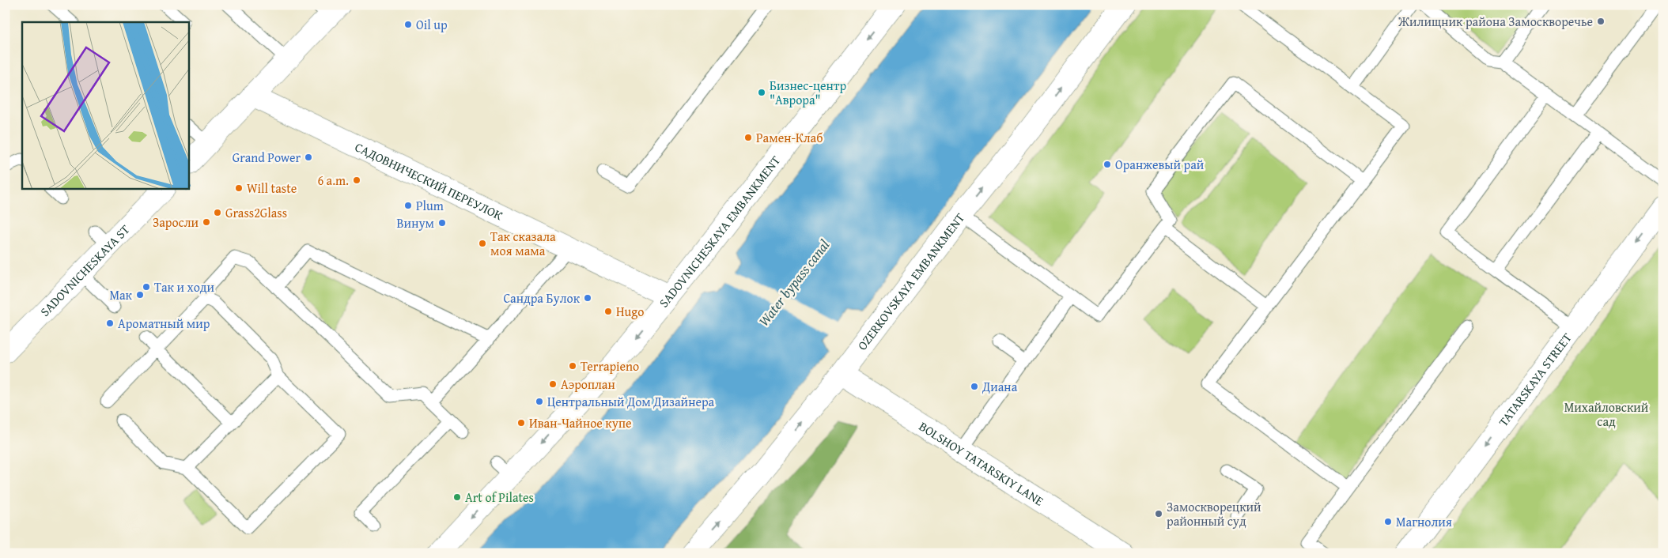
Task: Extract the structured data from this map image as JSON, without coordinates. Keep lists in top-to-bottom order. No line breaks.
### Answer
{"streets":{"street":["САДОВНИЧЕСКИЙ ПЕРЕУЛОК","SADOVNICHESKAYA EMBANKMENT","SADOVNICHESKAYA ST","OZERKOVSKAYA EMBANKMENT","TATARSKAYA STREET","BOLSHOY TATARSKIY LANE"]},"crossings":[["САДОВНИЧЕСКИЙ ПЕРЕУЛОК","SADOVNICHESKAYA EMBANKMENT"],["OZERKOVSKAYA EMBANKMENT","BOLSHOY TATARSKIY LANE"]],"one_way":["SADOVNICHESKAYA EMBANKMENT","OZERKOVSKAYA EMBANKMENT","TATARSKAYA STREET"],"water":["Water bypass canal"],"parks":["Михайловский сад"],"places":["Жилищник района Замоскворечье","Oil up","Бизнес-центр \"Аврора\"","Рамен-Клаб","Grand Power","Оранжевый рай","6 a.m.","Will taste","Plum","Grass2Glass","Заросли","Винум","Так сказала моя мама","Так и ходи","Мак","Сандра Булок","Hugo","Ароматный мир","Terrapieno","Аэроплан","Диана","Центральный Дом Дизайнера","Иван-Чайное купе","Art of Pilates","Замоскворецкий районный суд","Магнолия"]}
